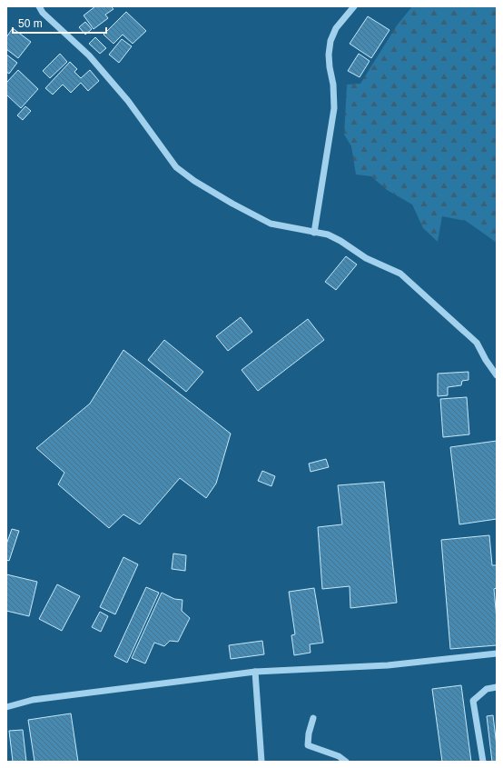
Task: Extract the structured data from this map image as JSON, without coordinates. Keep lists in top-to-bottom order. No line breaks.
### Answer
{"scale_bar":"50 m"}
